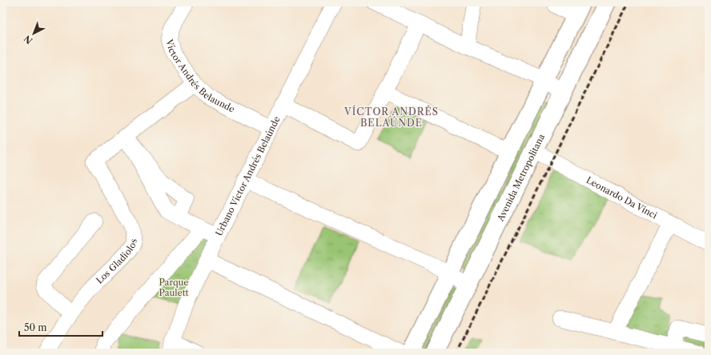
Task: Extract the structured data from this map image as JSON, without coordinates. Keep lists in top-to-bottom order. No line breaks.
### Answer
{"streets":{"main road":["Avenida Metropolitana"],"street":["Víctor Andrés Belaunde","Urbano Víctor Andrés Belaúnde","Leonardo Da Vinci","Los Gladiolos"]},"crossings":[["Víctor Andrés Belaunde","Urbano Víctor Andrés Belaúnde"],["Avenida Metropolitana","Leonardo Da Vinci"]],"districts":["VÍCTOR ANDRÉS BELAÚNDE"],"parks":["Parque Paulett"],"scale_bar":"50 m","north":"bottom left"}
